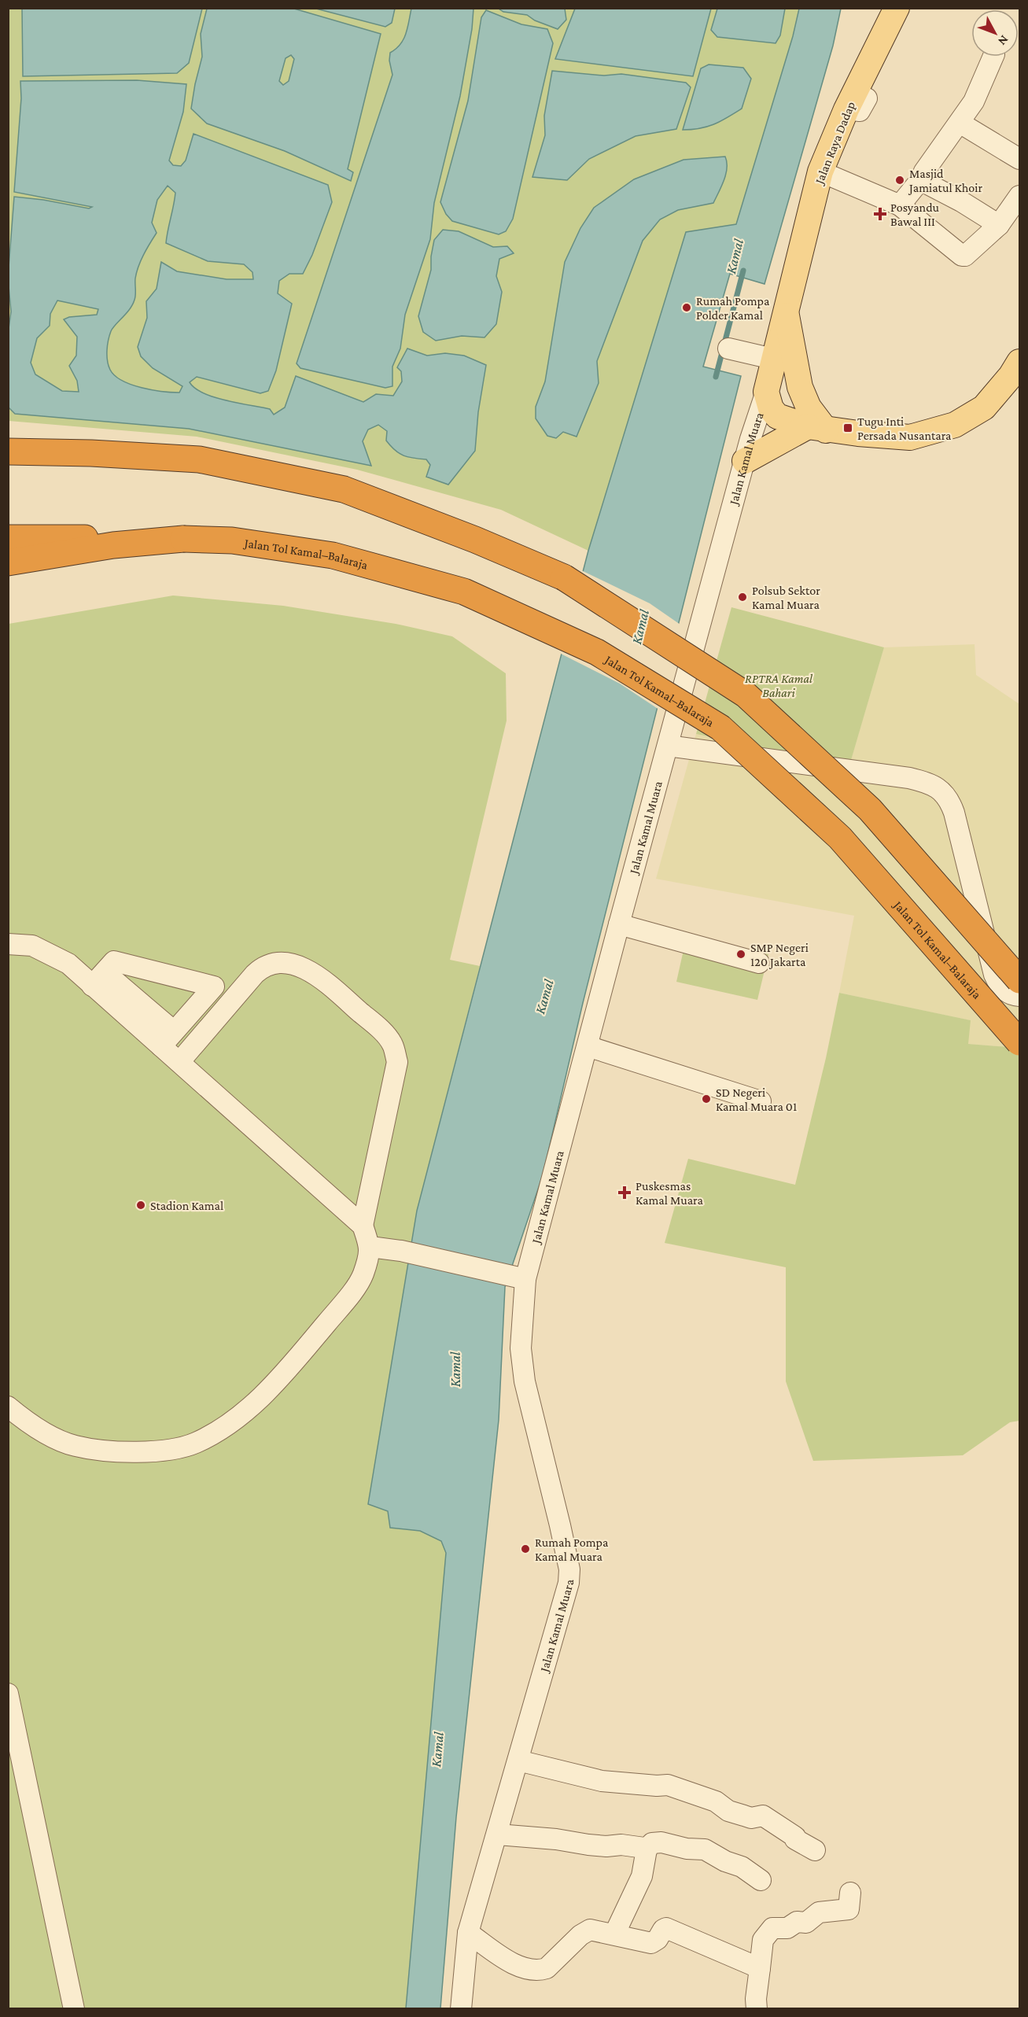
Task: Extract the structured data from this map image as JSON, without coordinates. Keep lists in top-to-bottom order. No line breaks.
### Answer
{"streets":{"highway":["Jalan Tol Kamal–Balaraja"],"main road":["Jalan Raya Dadap"],"street":["Jalan Kamal Muara"]},"crossings":[["Jalan Raya Dadap","Jalan Kamal Muara"]],"water":["Kamal"],"parks":["RPTRA Kamal Bahari"],"places":{"other":["Masjid Jamiatul Khoir","Rumah Pompa Polder Kamal","Polsub Sektor Kamal Muara","SMP Negeri 120 Jakarta","SD Negeri Kamal Muara 01","Stadion Kamal","Rumah Pompa Kamal Muara"],"health":["Posyandu Bawal III","Puskesmas Kamal Muara"],"transit":["Tugu Inti Persada Nusantara"]},"north":"bottom right"}
